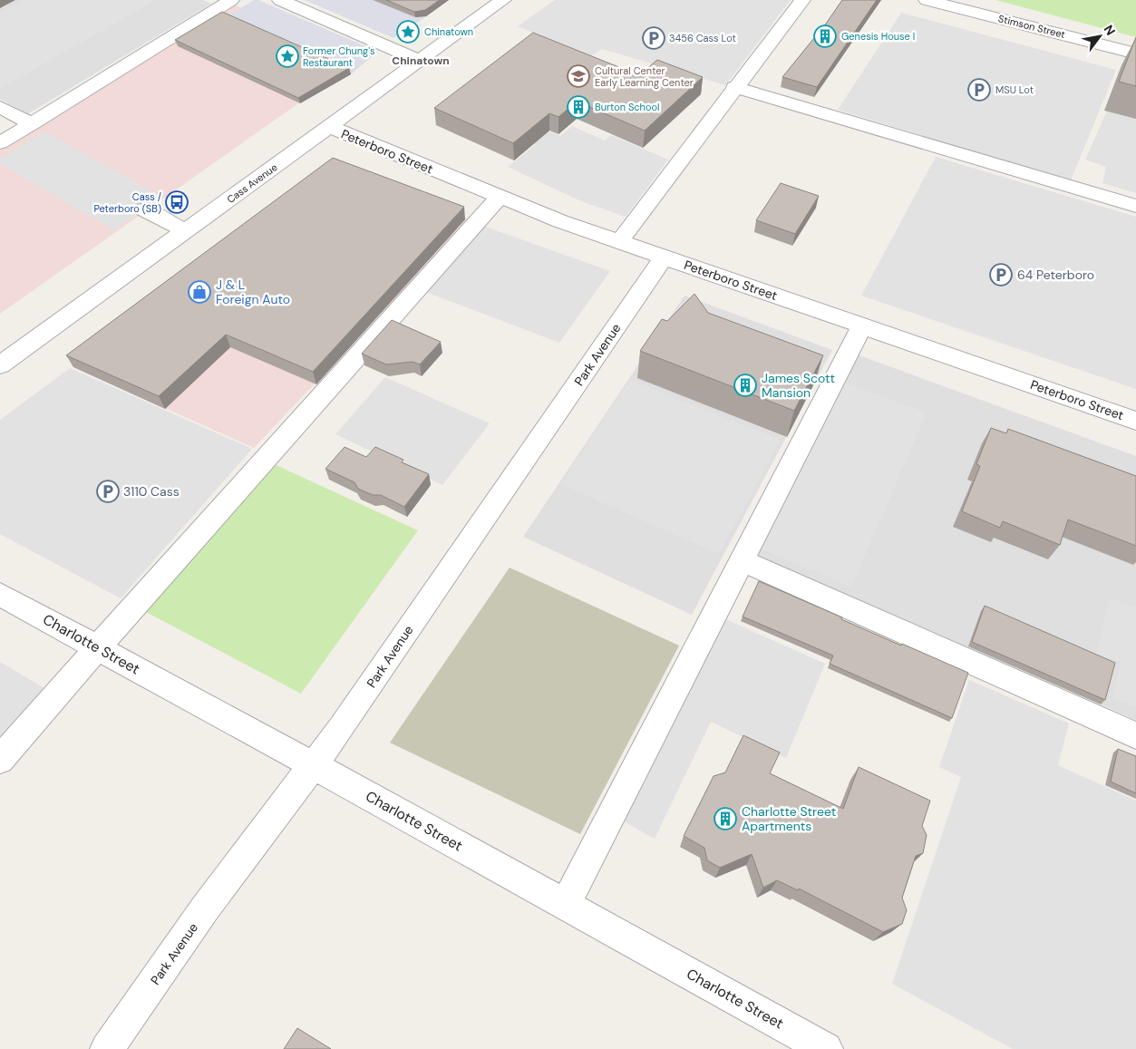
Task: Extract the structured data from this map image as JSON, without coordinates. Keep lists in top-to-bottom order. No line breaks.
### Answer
{"streets":{"street":["Stimson Street","Peterboro Street","Cass Avenue","Park Avenue","Charlotte Street"]},"crossings":[["Peterboro Street","Cass Avenue"],["Peterboro Street","Park Avenue"],["Park Avenue","Charlotte Street"]],"districts":["Chinatown"],"places":{"place":["Chinatown","Former Chung's Restaurant"],"building":["Genesis House I","Burton School","James Scott Mansion","Charlotte Street Apartments"],"parking":["3456 Cass Lot","MSU Lot","64 Peterboro","3110 Cass"],"school or university":["Cultural Center Early Learning Center"],"bus stop":["Cass / Peterboro (SB)"],"shop":["J & L Foreign Auto"]},"north":"top right"}
